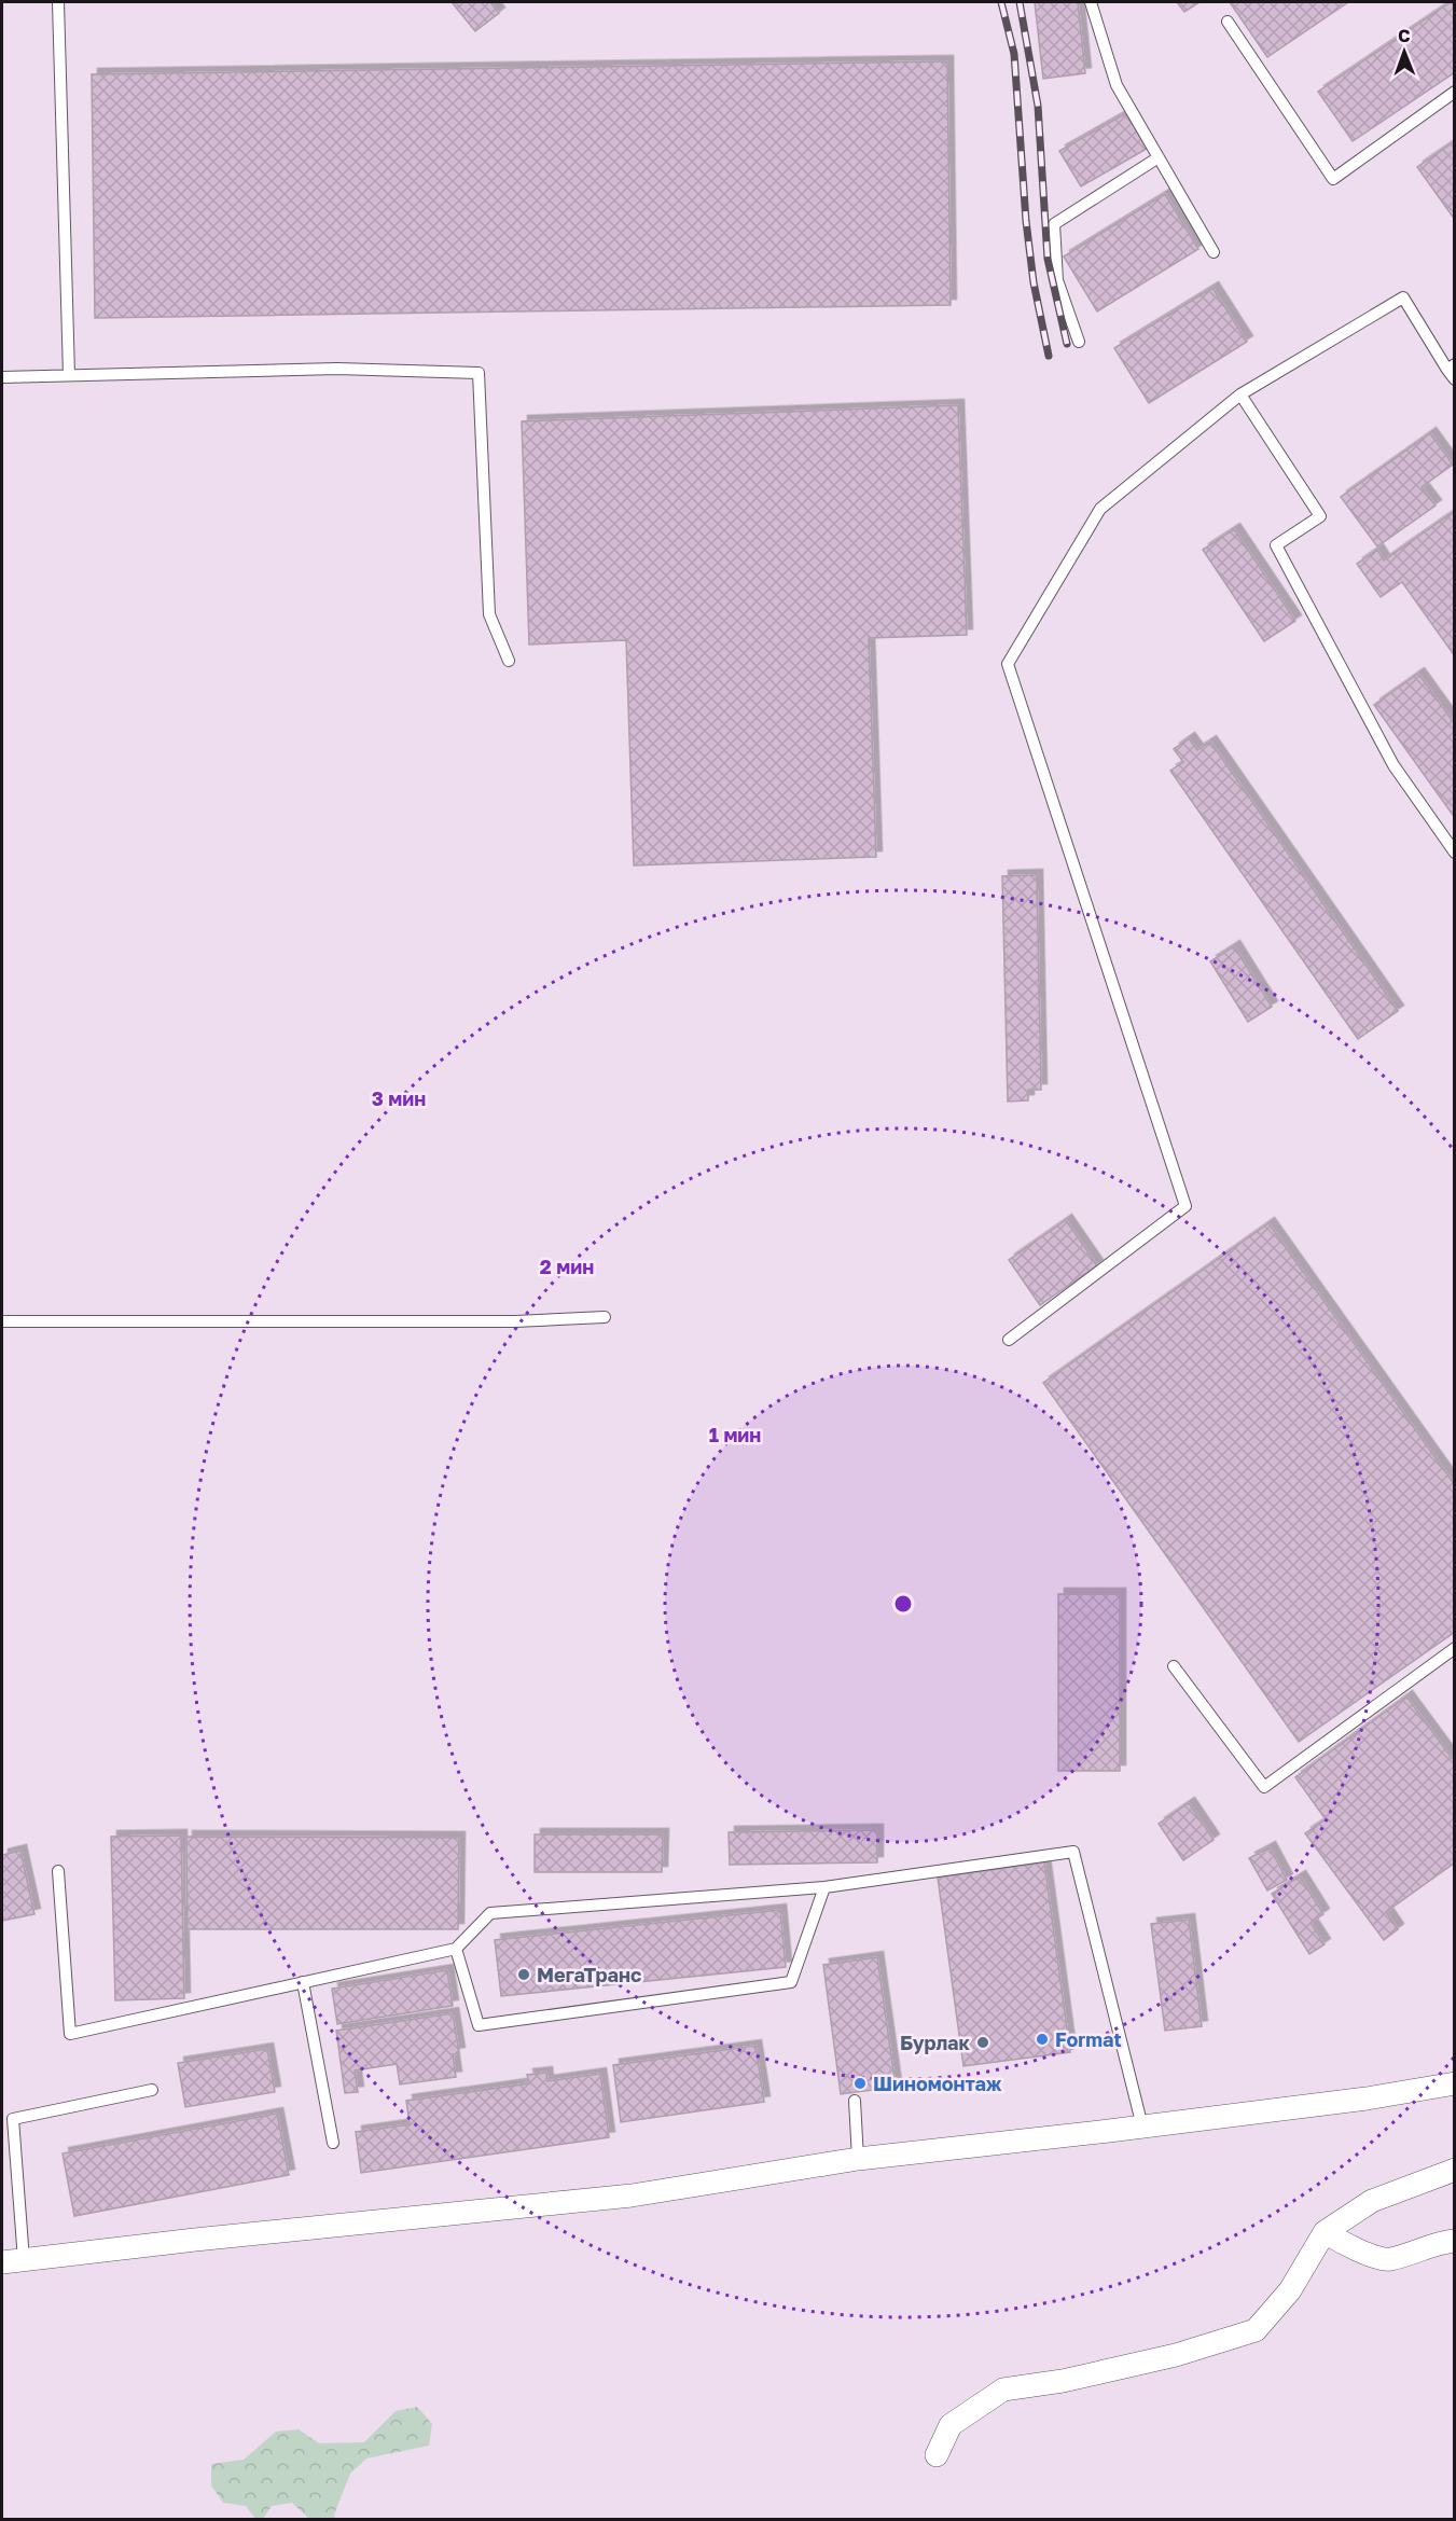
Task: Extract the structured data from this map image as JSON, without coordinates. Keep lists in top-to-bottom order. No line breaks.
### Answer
{"places":["МегаТранс","Format","Бурлак","Шиномонтаж"],"north":"top","rings":["3 мин","2 мин","1 мин"]}
